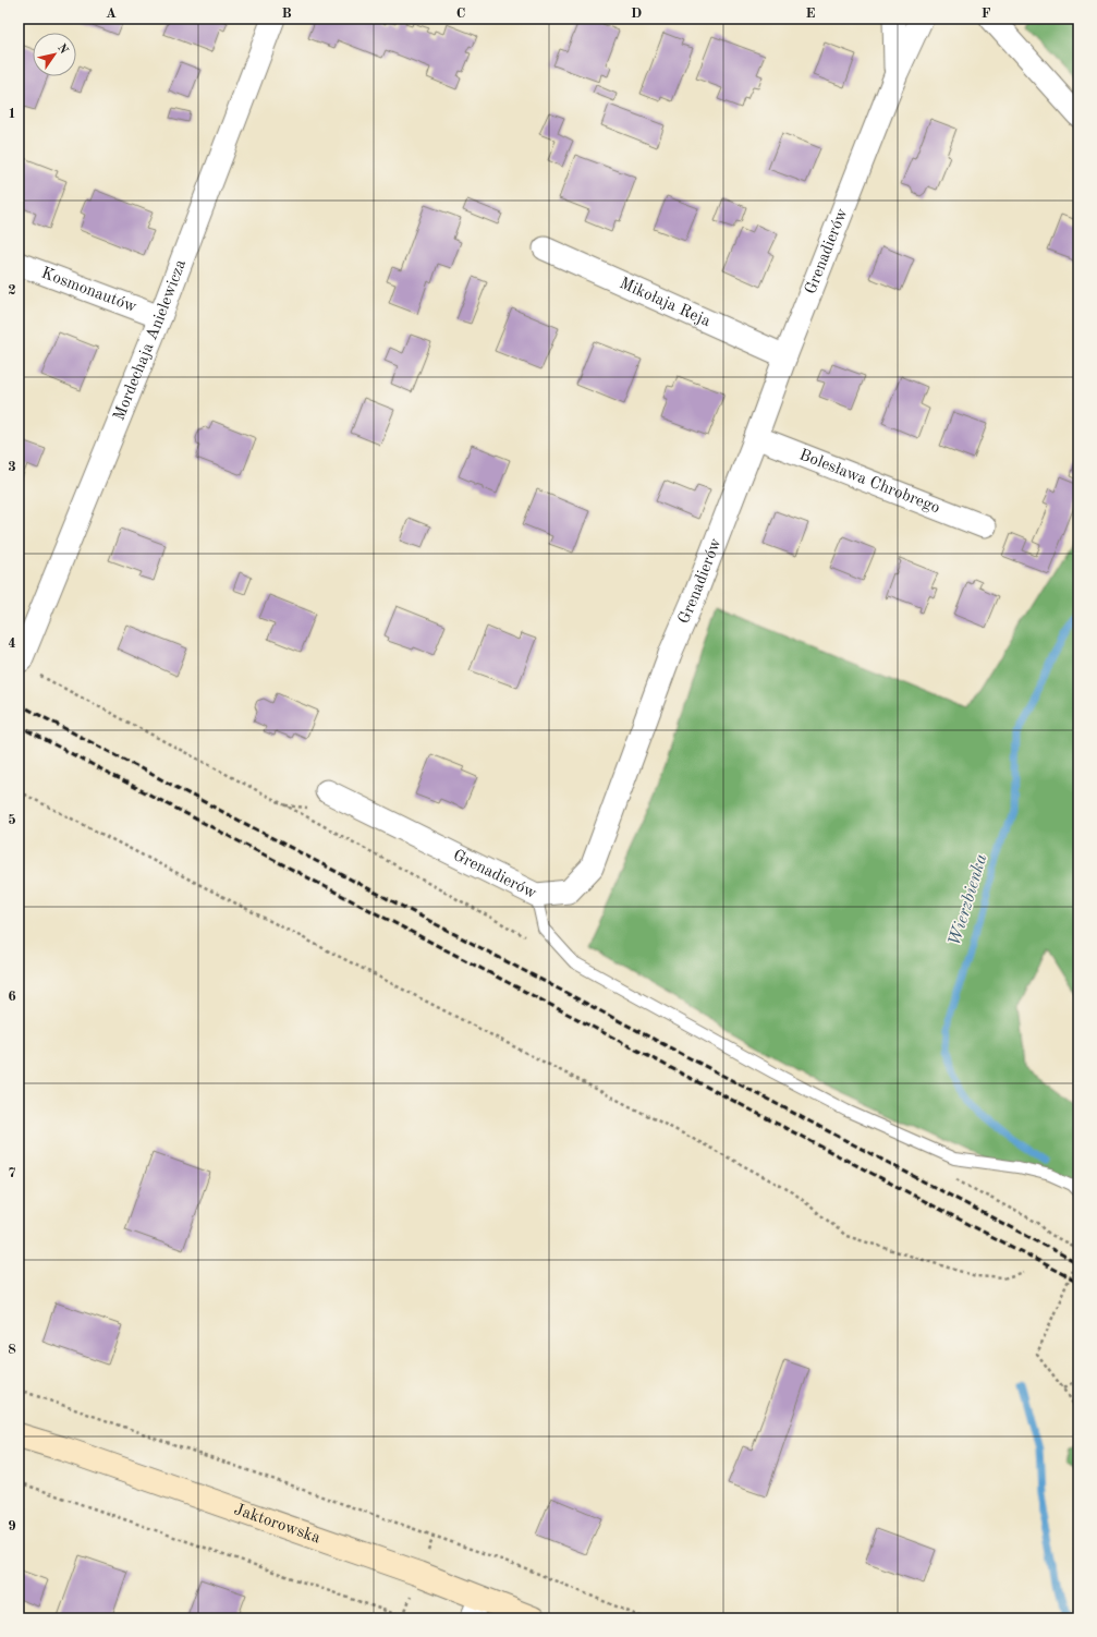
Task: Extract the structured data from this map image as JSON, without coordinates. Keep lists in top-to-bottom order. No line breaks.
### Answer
{"streets":{"main road":["Jaktorowska"],"street":["Grenadierów","Kosmonautów","Mikołaja Reja","Mordechaja Anielewicza","Bolesława Chrobrego"]},"crossings":[["Grenadierów","Mikołaja Reja"],["Grenadierów","Bolesława Chrobrego"],["Kosmonautów","Mordechaja Anielewicza"]],"water":["Wierzbienka"],"north":"top right","grid":{"columns":["A","B","C","D","E","F"],"rows":["1","2","3","4","5","6","7","8","9"]}}
